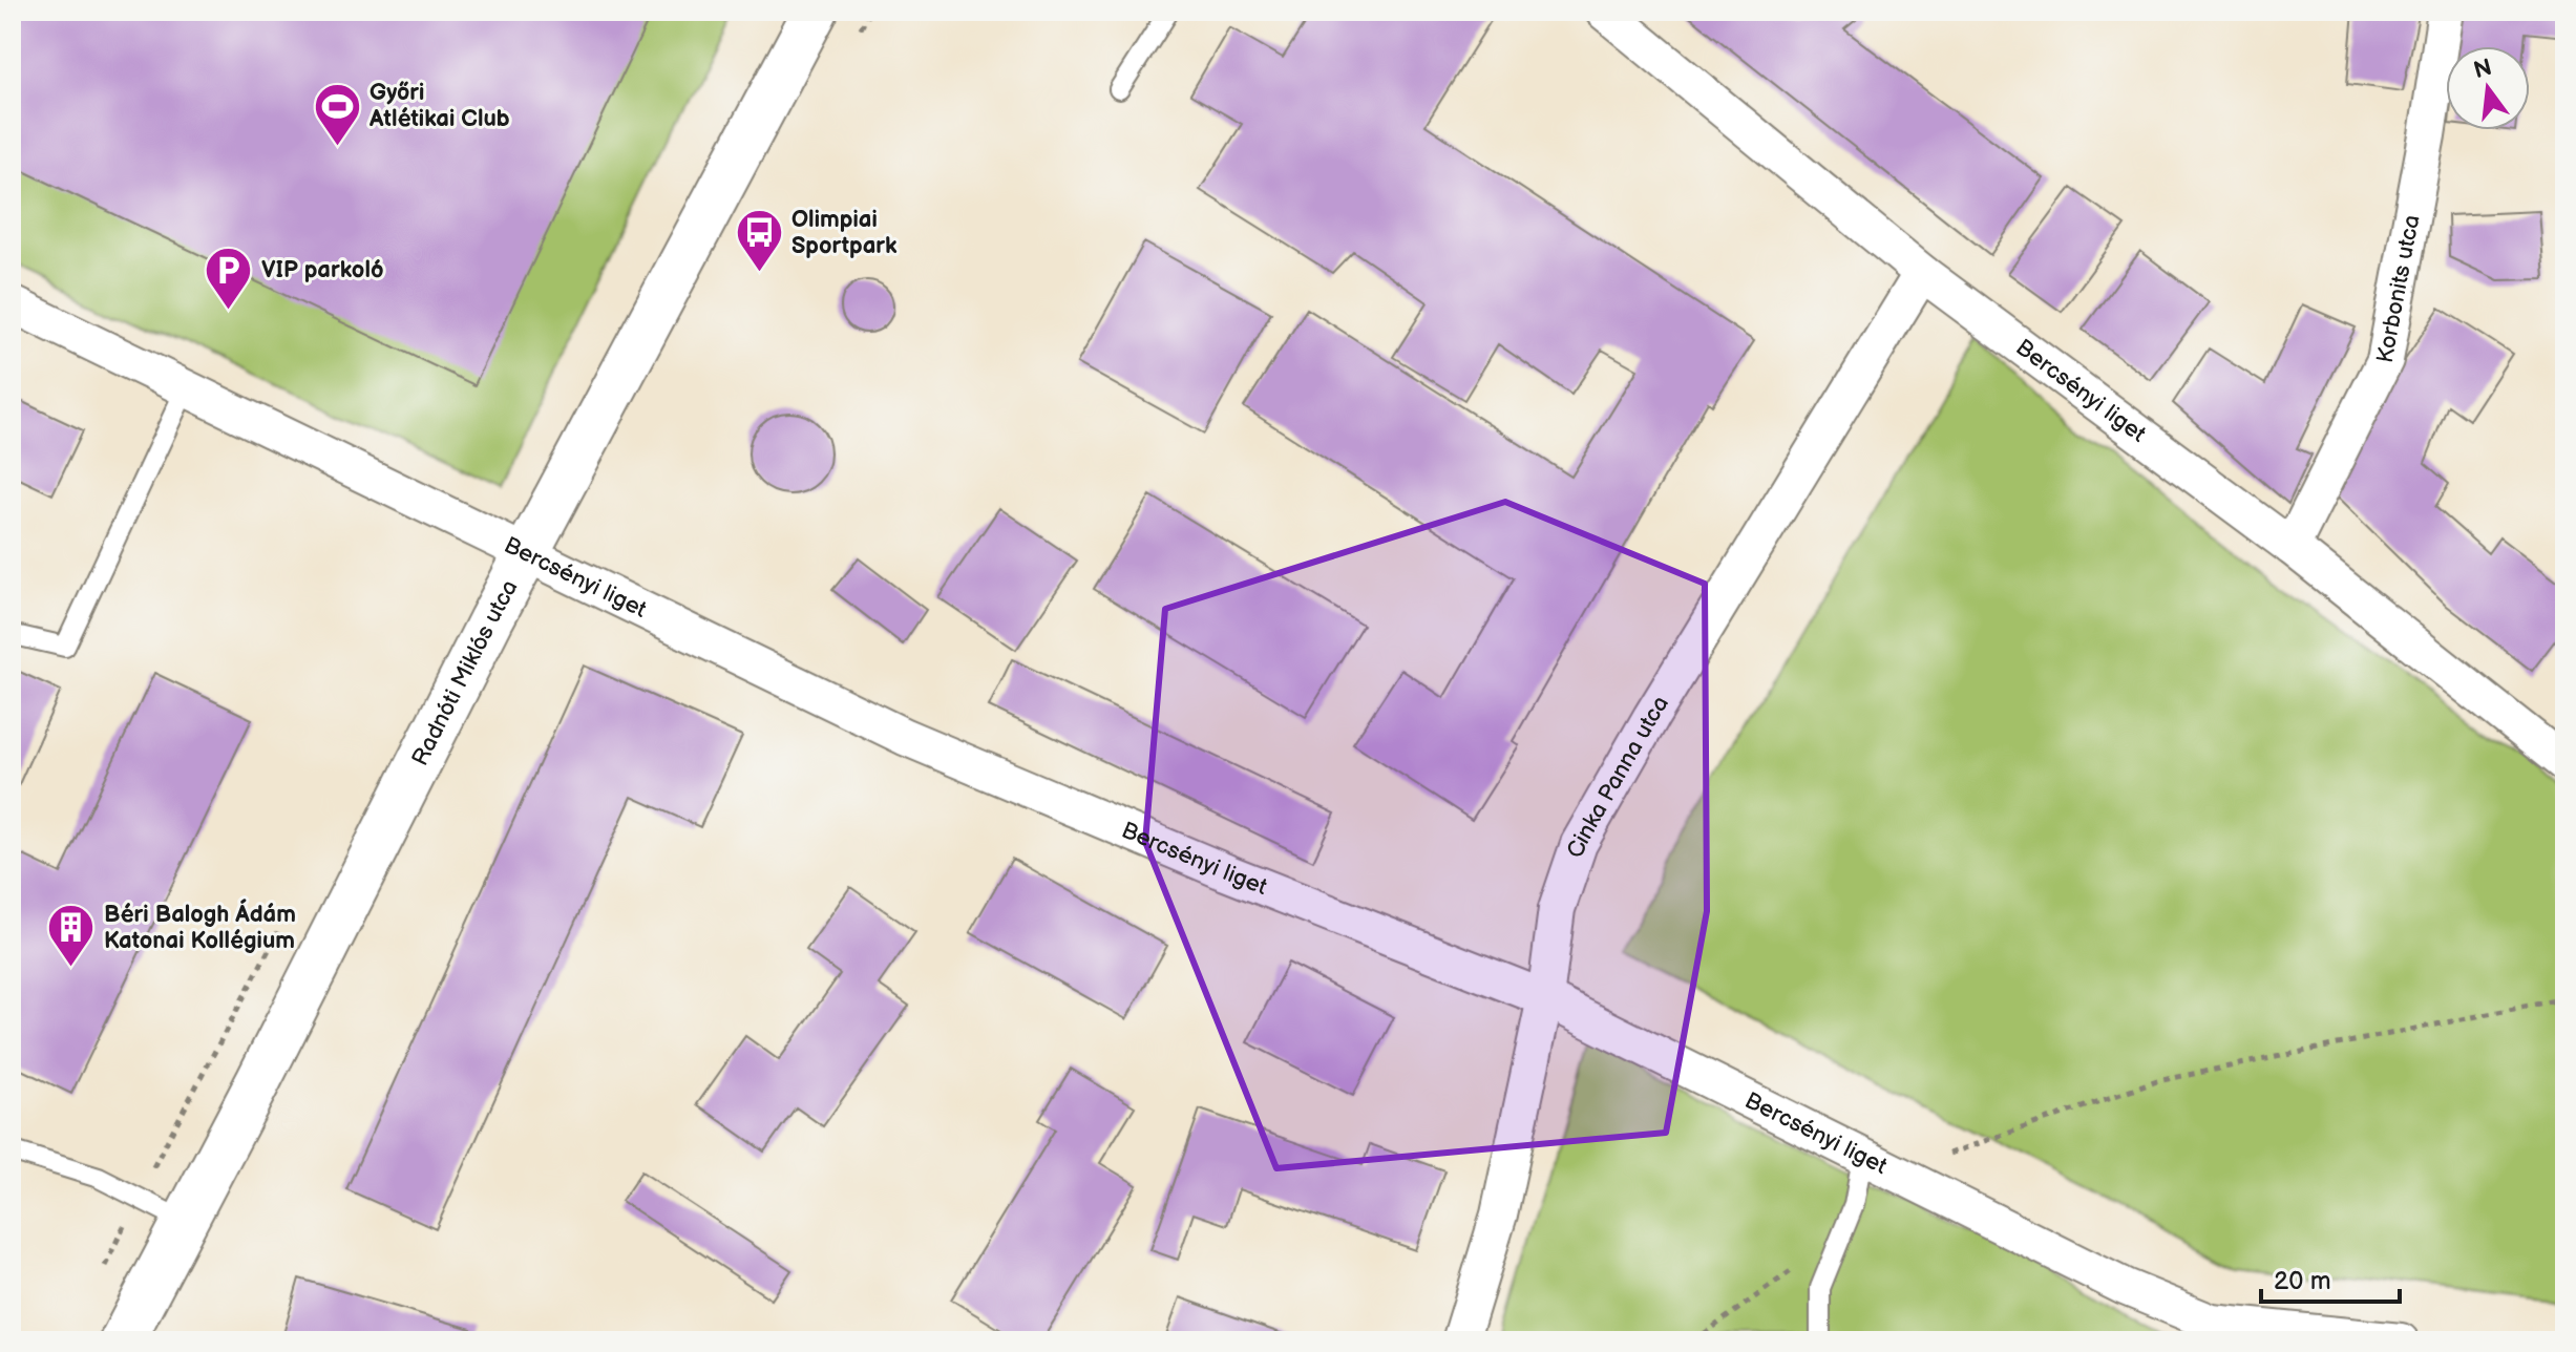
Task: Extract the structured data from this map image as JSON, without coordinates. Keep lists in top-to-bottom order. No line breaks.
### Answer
{"streets":{"street":["Korbonits utca","Bercsényi liget","Radnóti Miklós utca","Cinka Panna utca"]},"crossings":[["Korbonits utca","Bercsényi liget"],["Bercsényi liget","Radnóti Miklós utca"],["Bercsényi liget","Cinka Panna utca"]],"places":{"sports":["Győri Atlétikai Club"],"bus stop":["Olimpiai Sportpark"],"parking":["VIP parkoló"],"building":["Béri Balogh Ádám Katonai Kollégium"]},"scale_bar":"20 m","north":"top"}
